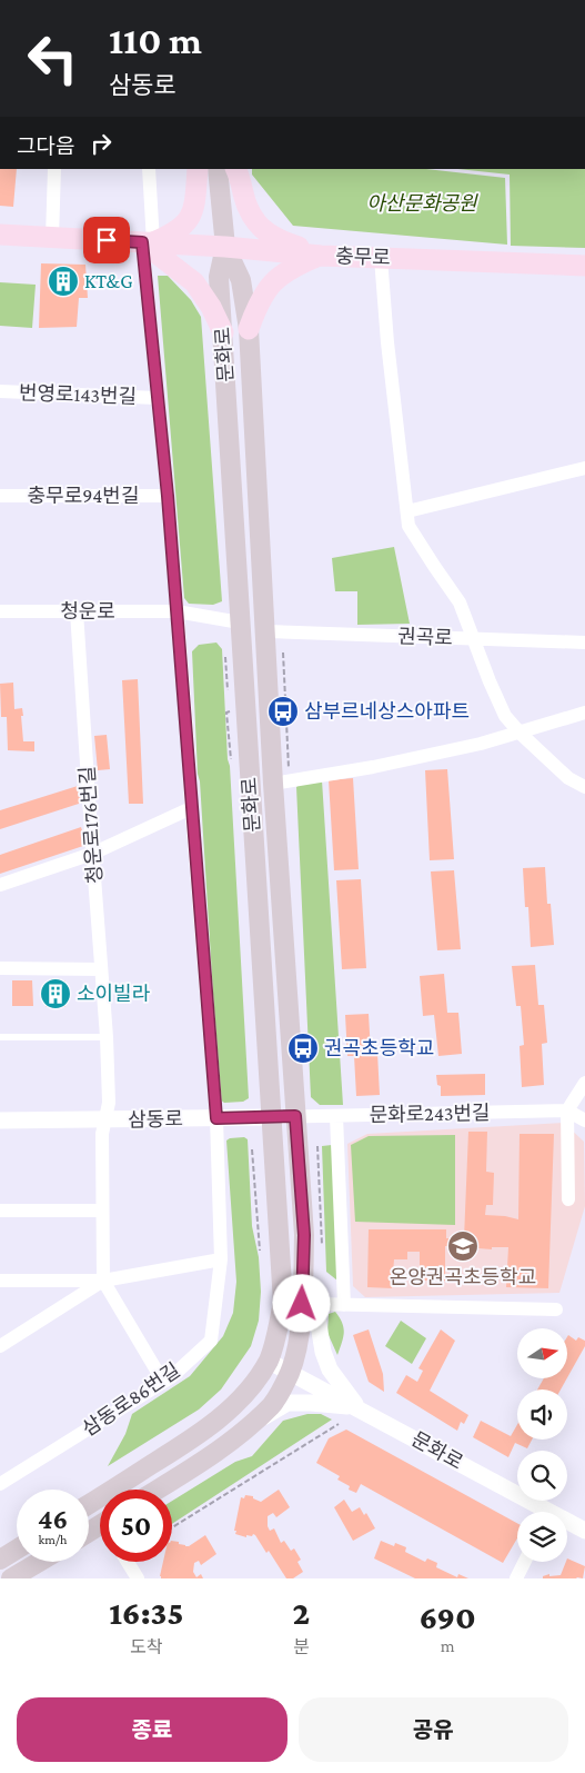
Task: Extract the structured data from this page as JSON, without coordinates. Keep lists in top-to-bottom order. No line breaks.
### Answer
{"streets":{"main road":["충무로","문화로"],"street":["번영로143번길","충무로94번길","청운로","권곡로","청운로176번길","문화로243번길","삼동로","삼동로86번길"]},"crossings":[["충무로","문화로"],["문화로","청운로"],["문화로","권곡로"],["문화로","문화로243번길"],["문화로","삼동로"],["청운로","청운로176번길"],["청운로176번길","삼동로"],["문화로243번길","삼동로"],["삼동로","삼동로86번길"]],"parks":["아산문화공원"],"places":{"building":["KT&G","소이빌라"],"bus stop":["삼부르네상스아파트","권곡초등학교"],"school or university":["온양권곡초등학교"]},"north":"right","page":{"turn":["110 m","삼동로"],"then":"그다음","speed":"46 km/h","limit":"50","eta":["16:35","도착","2","분","690","m"],"buttons":["종료","공유"]}}
